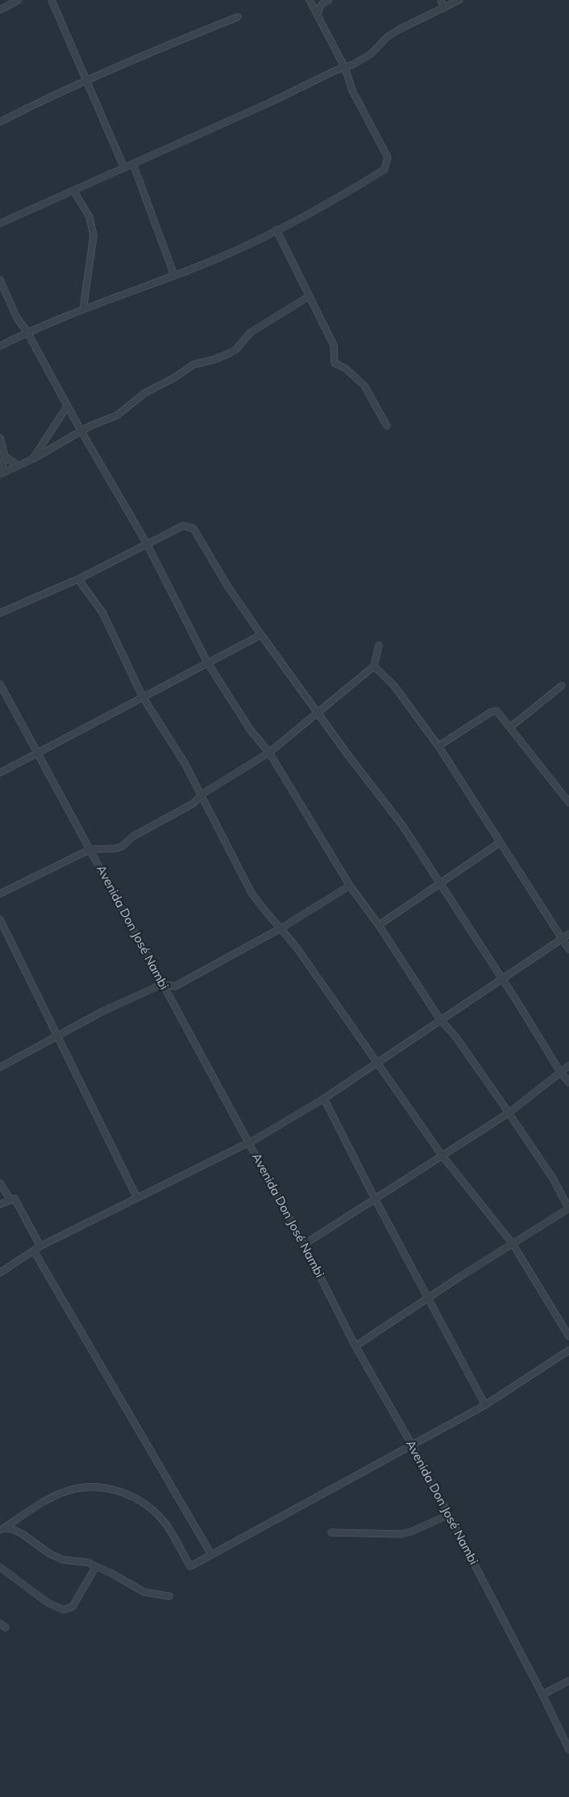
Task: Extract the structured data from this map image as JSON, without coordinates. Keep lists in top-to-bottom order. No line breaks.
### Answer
{"streets":{"street":["Avenida Don José Nambi"]}}
